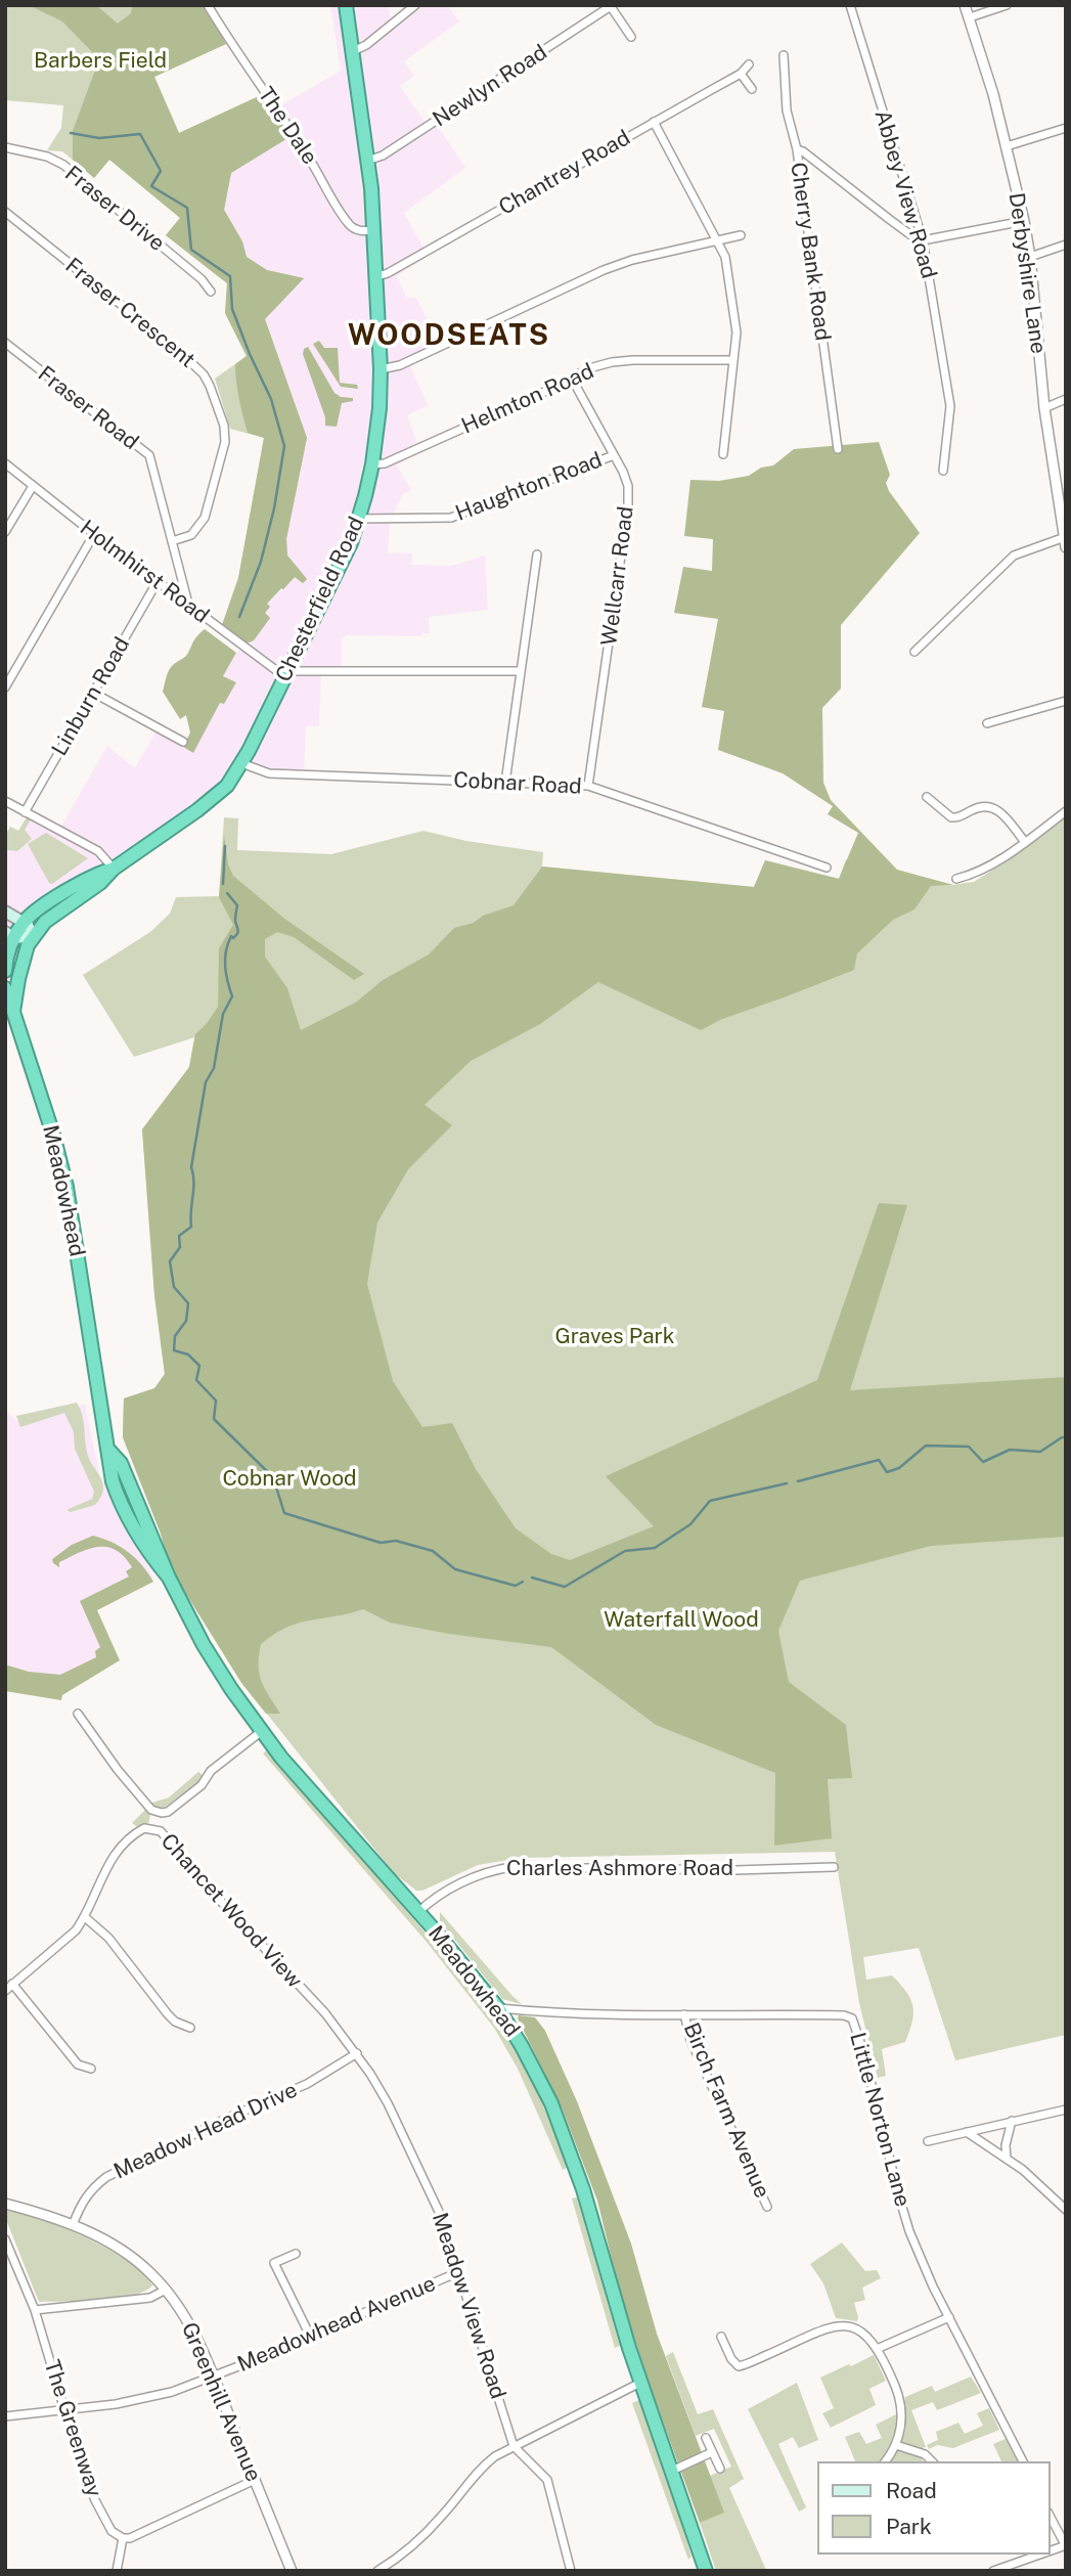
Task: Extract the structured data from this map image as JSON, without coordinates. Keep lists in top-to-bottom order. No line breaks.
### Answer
{"streets":{"highway":["Chesterfield Road","Meadowhead"],"street":["Newlyn Road","The Dale","Chantrey Road","Abbey View Road","Fraser Drive","Cherry Bank Road","Derbyshire Lane","Fraser Crescent","Helmton Road","Fraser Road","Haughton Road","Holmhirst Road","Wellcarr Road","Linburn Road","Cobnar Road","Charles Ashmore Road","Chancet Wood View","Birch Farm Avenue","Little Norton Lane","Meadow Head Drive","Meadow View Road","Meadowhead Avenue","Greenhill Avenue","The Greenway"]},"crossings":[["Newlyn Road","Chesterfield Road"],["The Dale","Chesterfield Road"],["Chantrey Road","Chesterfield Road"],["Fraser Crescent","Fraser Road"],["Helmton Road","Wellcarr Road"],["Helmton Road","Chesterfield Road"],["Fraser Road","Holmhirst Road"],["Haughton Road","Wellcarr Road"],["Haughton Road","Chesterfield Road"],["Holmhirst Road","Chesterfield Road"],["Holmhirst Road","Linburn Road"],["Wellcarr Road","Cobnar Road"],["Chesterfield Road","Cobnar Road"],["Chesterfield Road","Meadowhead"],["Meadowhead","Charles Ashmore Road"],["Meadowhead","Little Norton Lane"],["Chancet Wood View","Meadow Head Drive"],["Chancet Wood View","Meadow View Road"],["Birch Farm Avenue","Little Norton Lane"],["Meadow Head Drive","Meadow View Road"],["Meadow Head Drive","Greenhill Avenue"],["Meadow View Road","Meadowhead Avenue"],["Meadowhead Avenue","Greenhill Avenue"],["Meadowhead Avenue","The Greenway"]],"districts":["WOODSEATS"],"parks":["Barbers Field","Graves Park","Cobnar Wood","Waterfall Wood"],"legend":["Road","Park"]}
